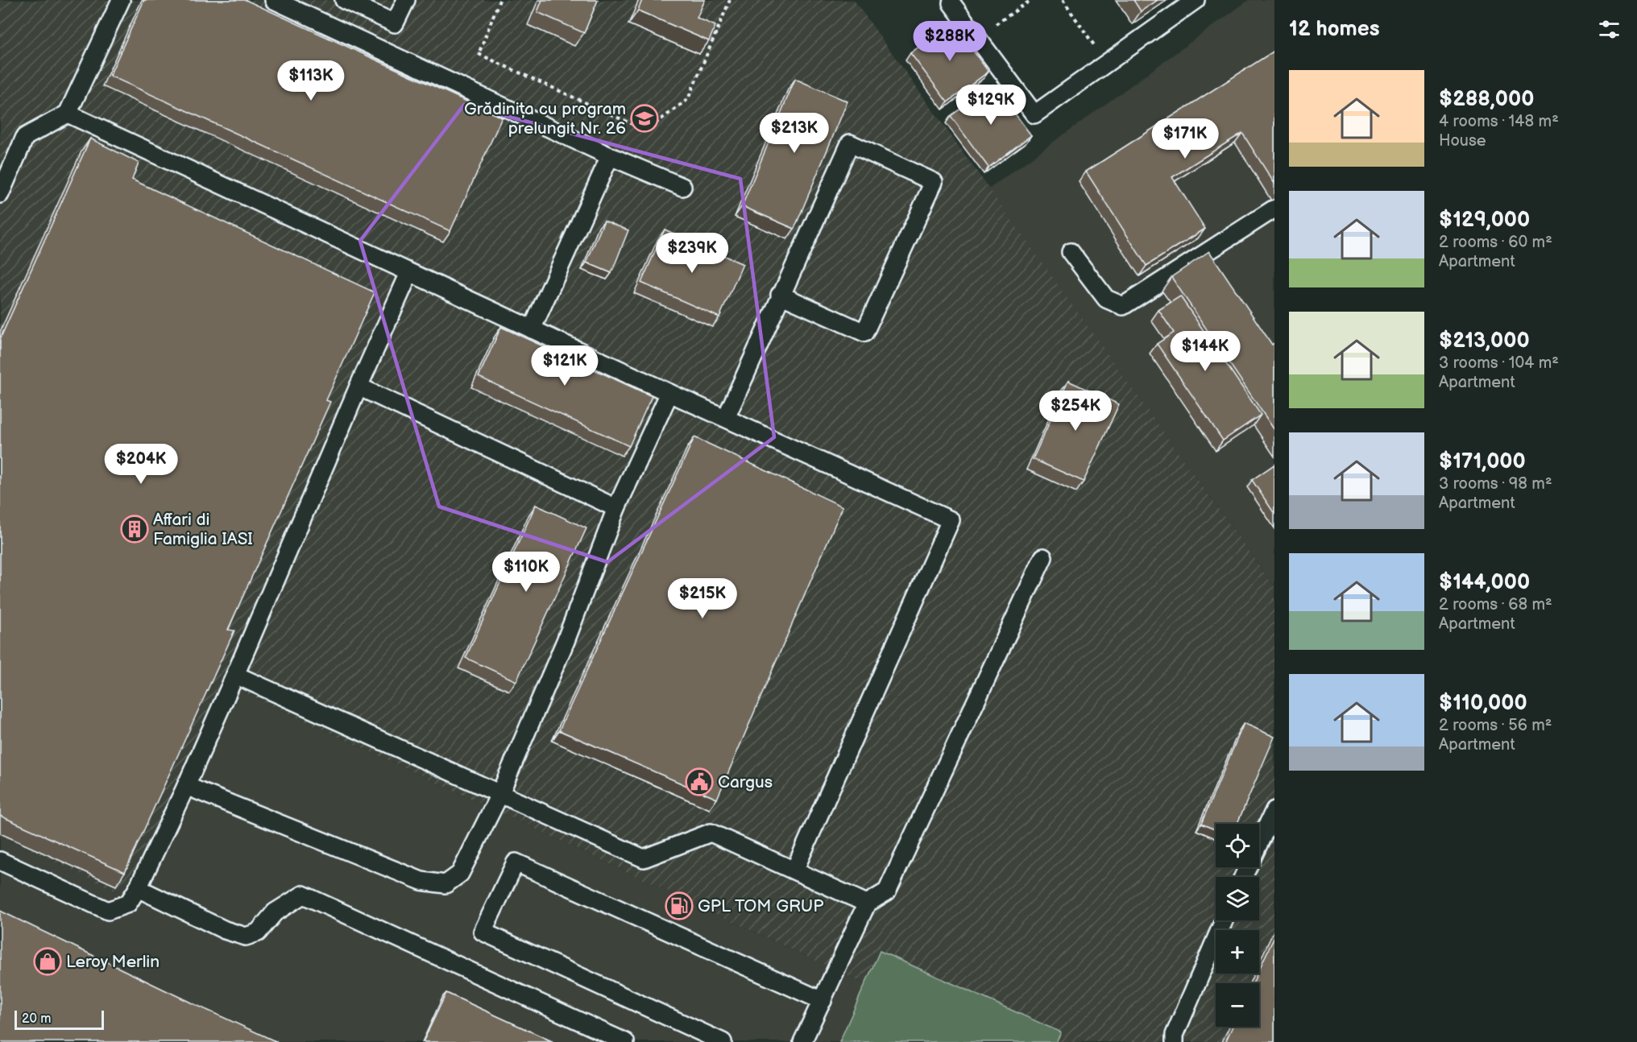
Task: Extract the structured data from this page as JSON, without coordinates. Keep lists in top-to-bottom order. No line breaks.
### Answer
{"places":{"school or university":["Grădinița cu program prelungit Nr. 26"],"building":["Affari di Famiglia IASI"],"public building":["Cargus"],"fuel station":["GPL TOM GRUP"],"shop":["Leroy Merlin"]},"scale_bar":"20 m","page":{"heading":"12 homes","price":["$288K","$113K","$129K","$213K","$171K","$239K","$144K","$121K","$254K","$204K","$110K","$215K"],"list":[{"name":"$288,000","note":"4 rooms · 148 m² · House"},{"name":"$129,000","note":"2 rooms · 60 m² · Apartment"},{"name":"$213,000","note":"3 rooms · 104 m² · Apartment"},{"name":"$171,000","note":"3 rooms · 98 m² · Apartment"},{"name":"$144,000","note":"2 rooms · 68 m² · Apartment"},{"name":"$110,000","note":"2 rooms · 56 m² · Apartment"}],"map_buttons":["+","−"],"scale":"20 m"}}
